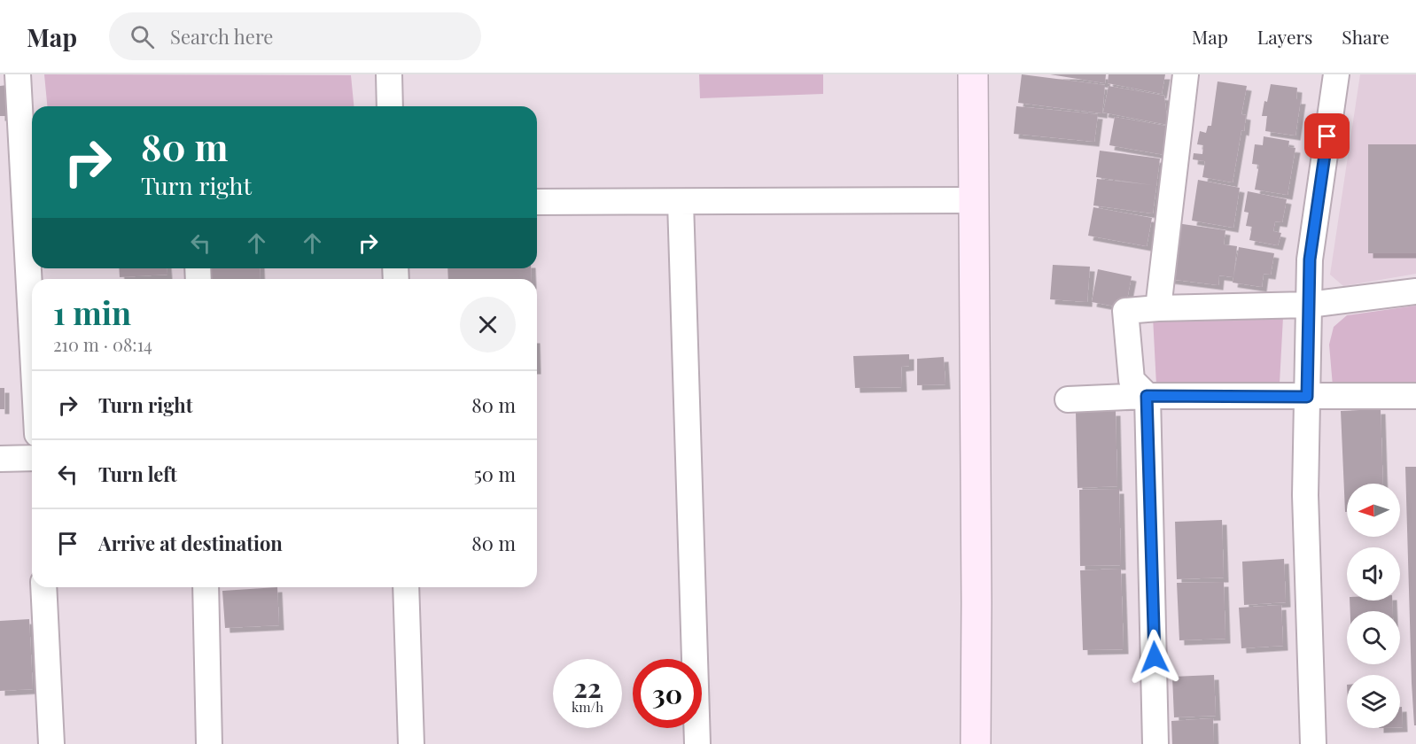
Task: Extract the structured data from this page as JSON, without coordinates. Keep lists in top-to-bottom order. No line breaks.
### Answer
{"north":"left","page":{"header":"Map","search":"Search here","nav":["Map","Layers","Share"],"turn":["80 m","Turn right"],"heading":["1 min","210 m · 08:14"],"list":[{"name":"Turn right","value":"80 m"},{"name":"Turn left","value":"50 m"},{"name":"Arrive at destination","value":"80 m"}],"speed":"22 km/h","limit":"30"}}
